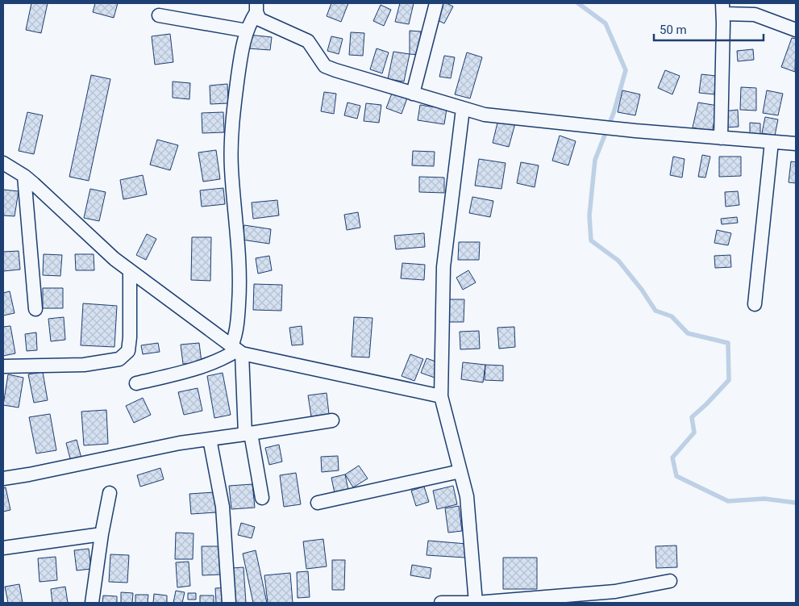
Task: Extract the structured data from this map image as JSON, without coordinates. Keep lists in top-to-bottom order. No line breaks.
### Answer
{"scale_bar":"50 m"}
